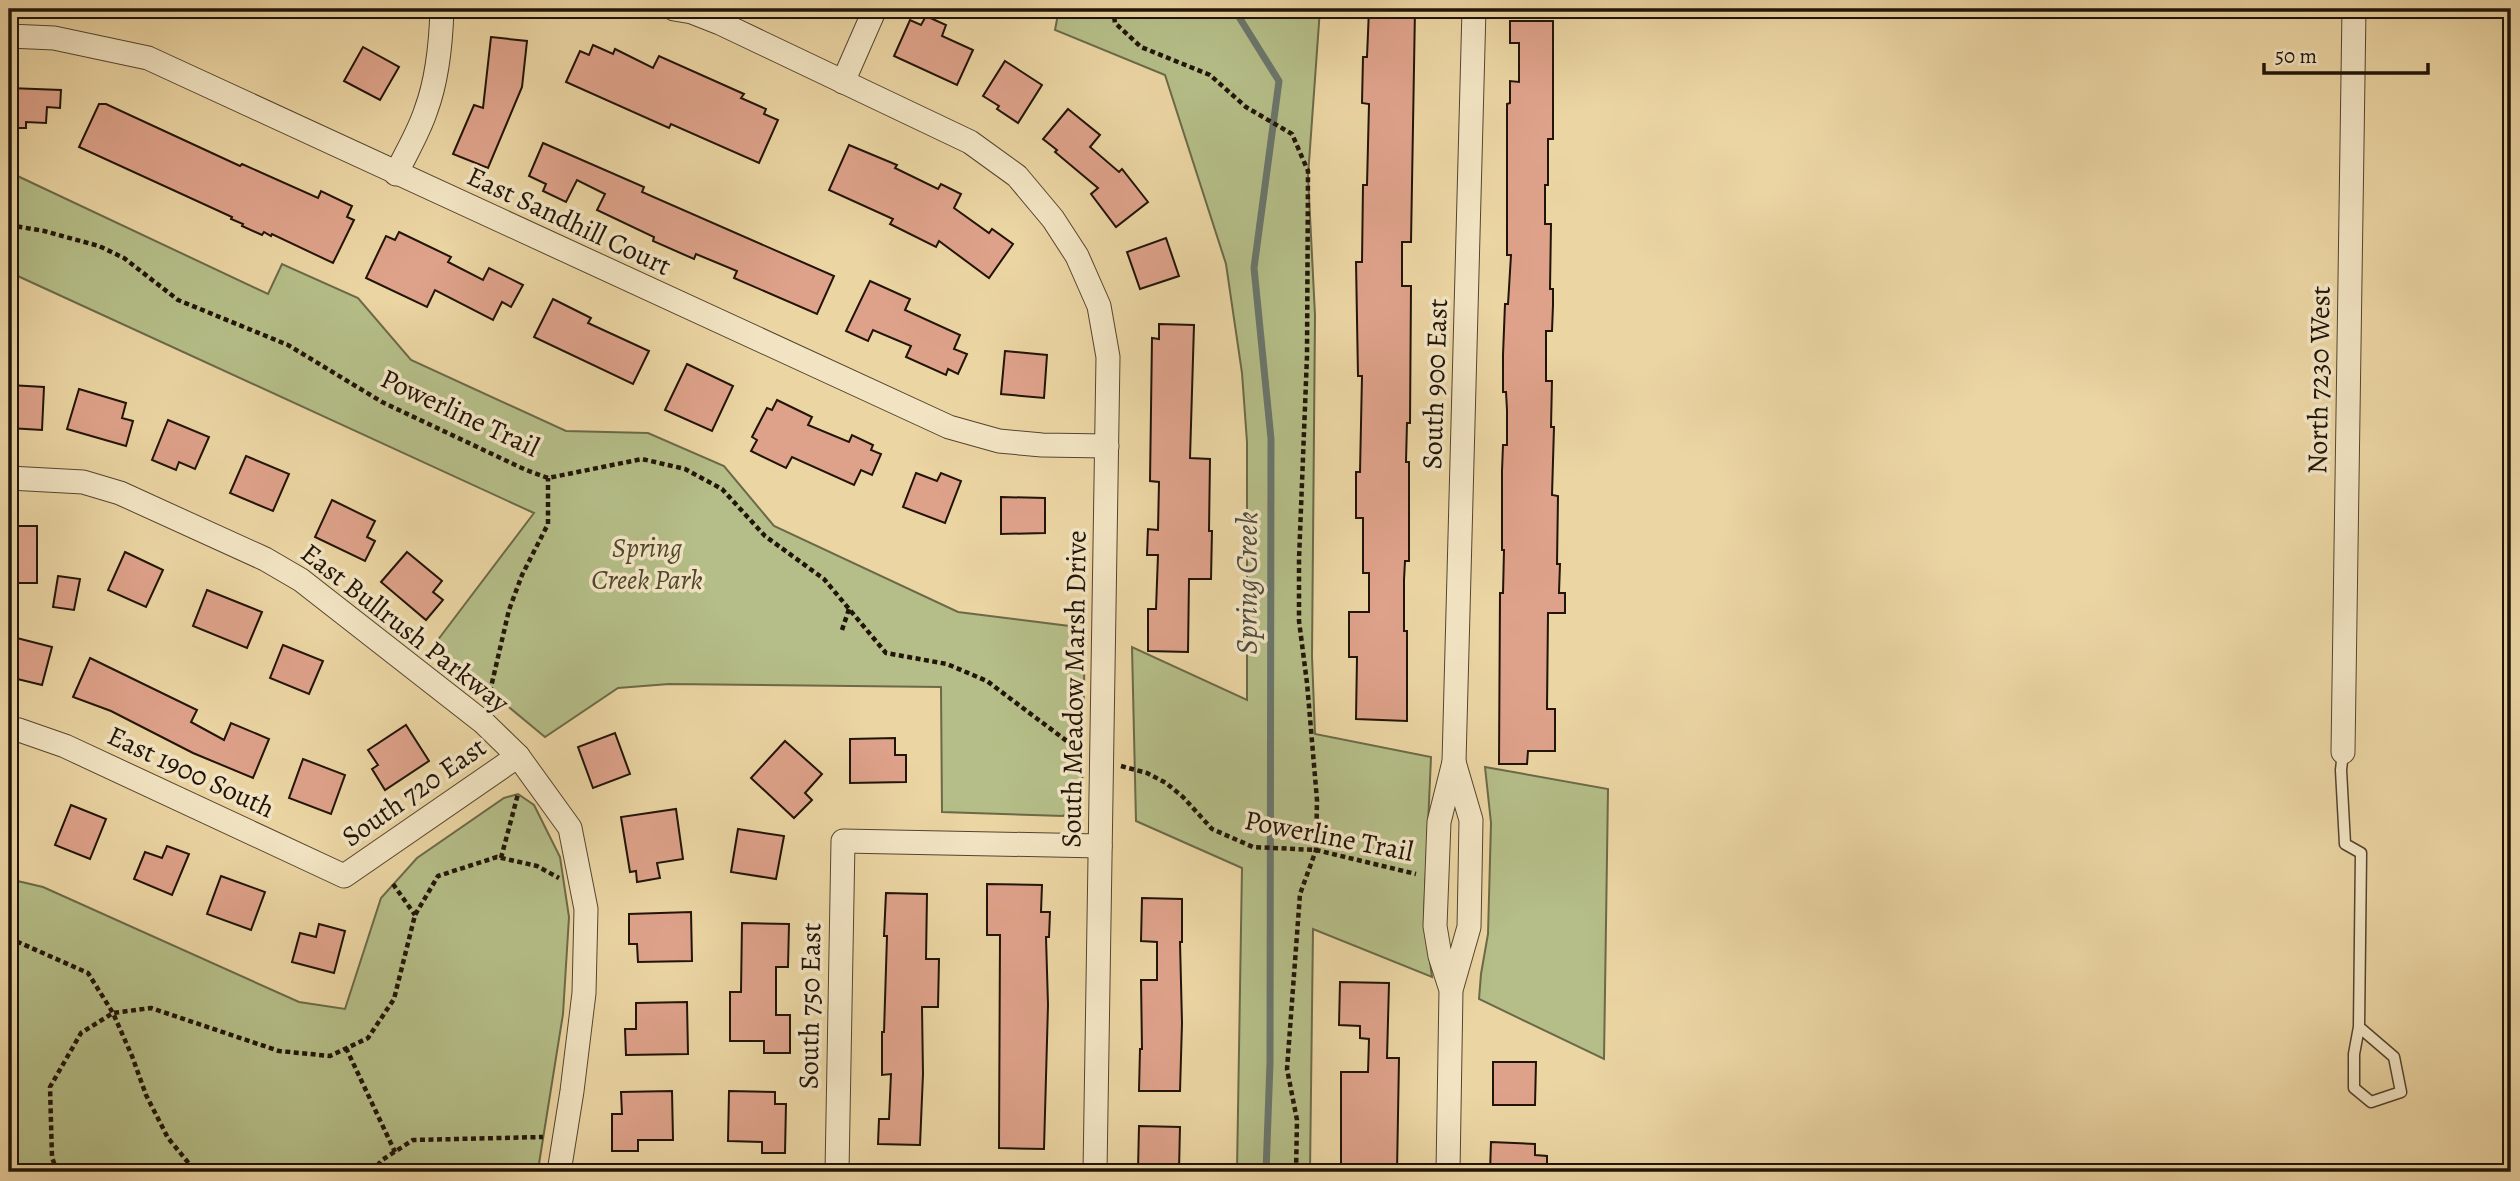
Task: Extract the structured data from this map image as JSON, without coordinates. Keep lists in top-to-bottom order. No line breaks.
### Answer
{"streets":{"street":["East Sandhill Court","North 7230 West","South 900 East","East Bullrush Parkway","South Meadow Marsh Drive","East 1900 South","South 720 East","South 750 East"],"path":["Powerline Trail"]},"crossings":[["East Sandhill Court","South Meadow Marsh Drive"],["East Bullrush Parkway","South 720 East"],["South Meadow Marsh Drive","South 750 East"],["East 1900 South","South 720 East"]],"water":["Spring Creek"],"parks":["Spring Creek Park"],"scale_bar":"50 m"}
